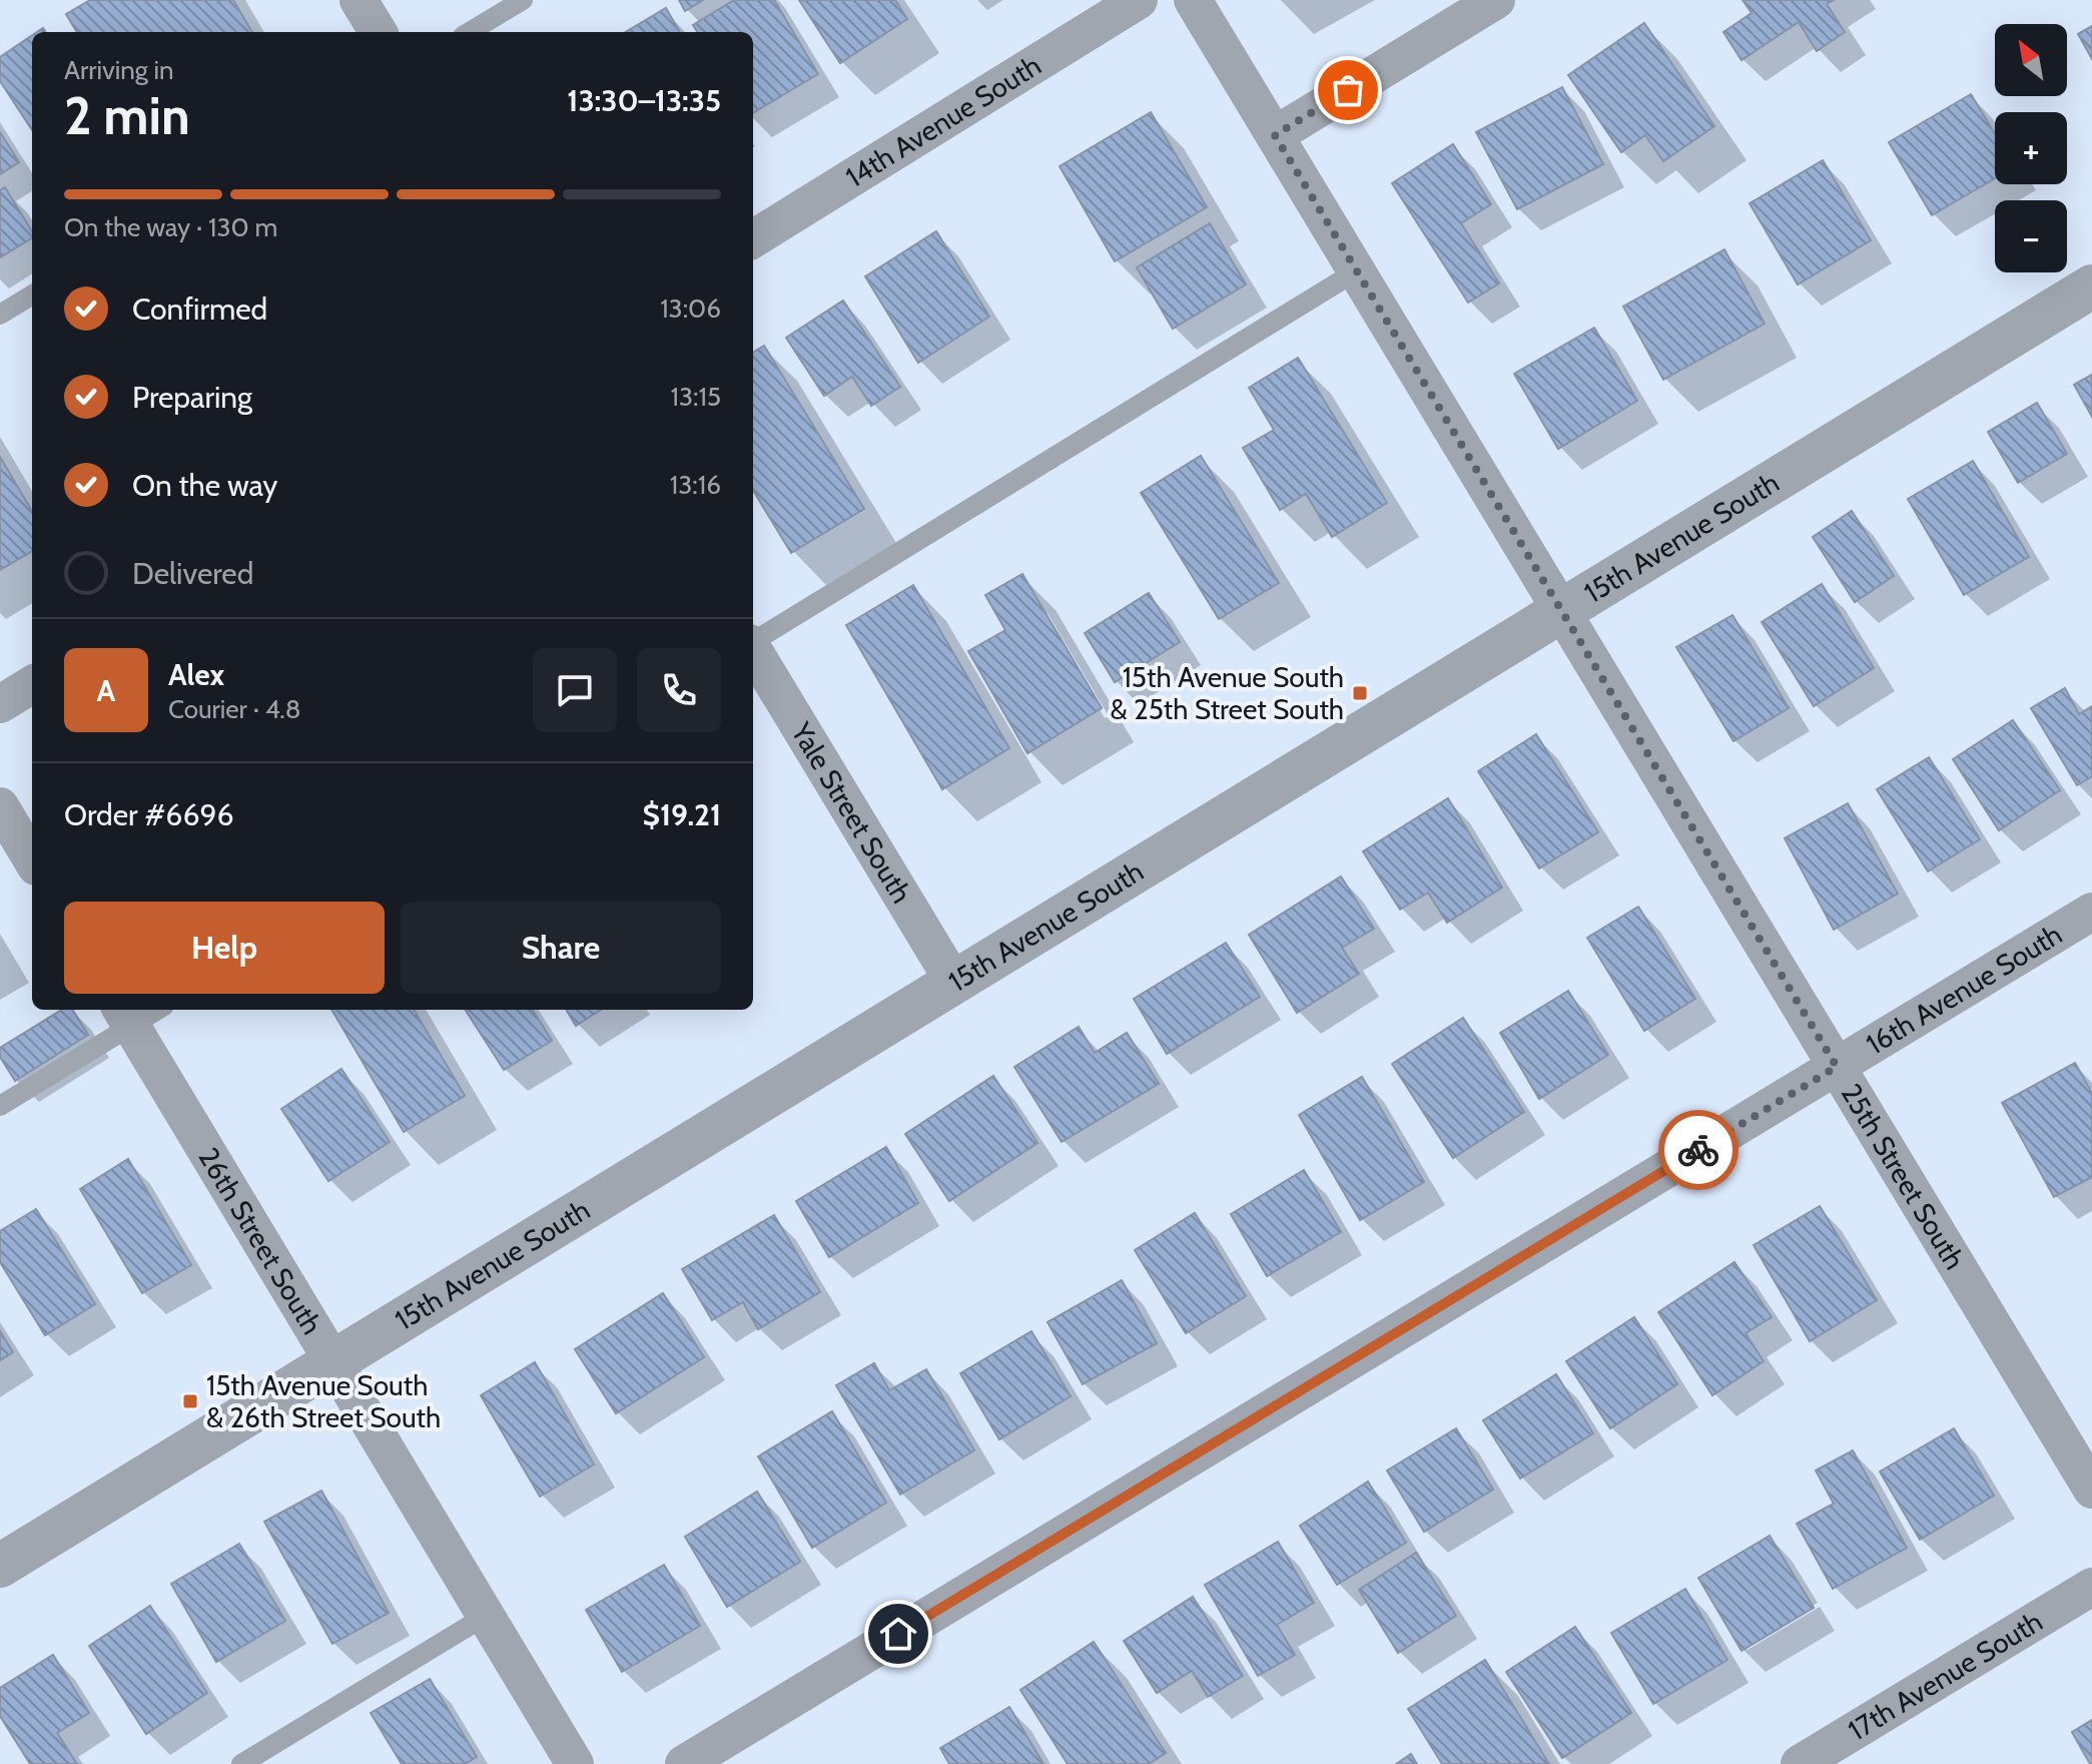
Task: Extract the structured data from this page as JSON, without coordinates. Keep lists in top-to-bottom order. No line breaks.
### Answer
{"streets":{"street":["14th Avenue South","15th Avenue South","Yale Street South","16th Avenue South","25th Street South","26th Street South","17th Avenue South"]},"crossings":[["15th Avenue South","Yale Street South"],["15th Avenue South","25th Street South"],["15th Avenue South","26th Street South"],["16th Avenue South","25th Street South"]],"places":{"transit":["15th Avenue South & 25th Street South","15th Avenue South & 26th Street South"]},"north":"top left","page":{"map_buttons":["+","−"],"heading":["2 min","Arriving in","13:30–13:35"],"panel":["Alex","Courier · 4.8","Order #6696","$19.21"],"bar":"On the way · 130 m","list":[["Confirmed","13:06"],["Preparing","13:15"],["On the way","13:16"],"Delivered"],"round":"A","buttons":["Help","Share"]}}
